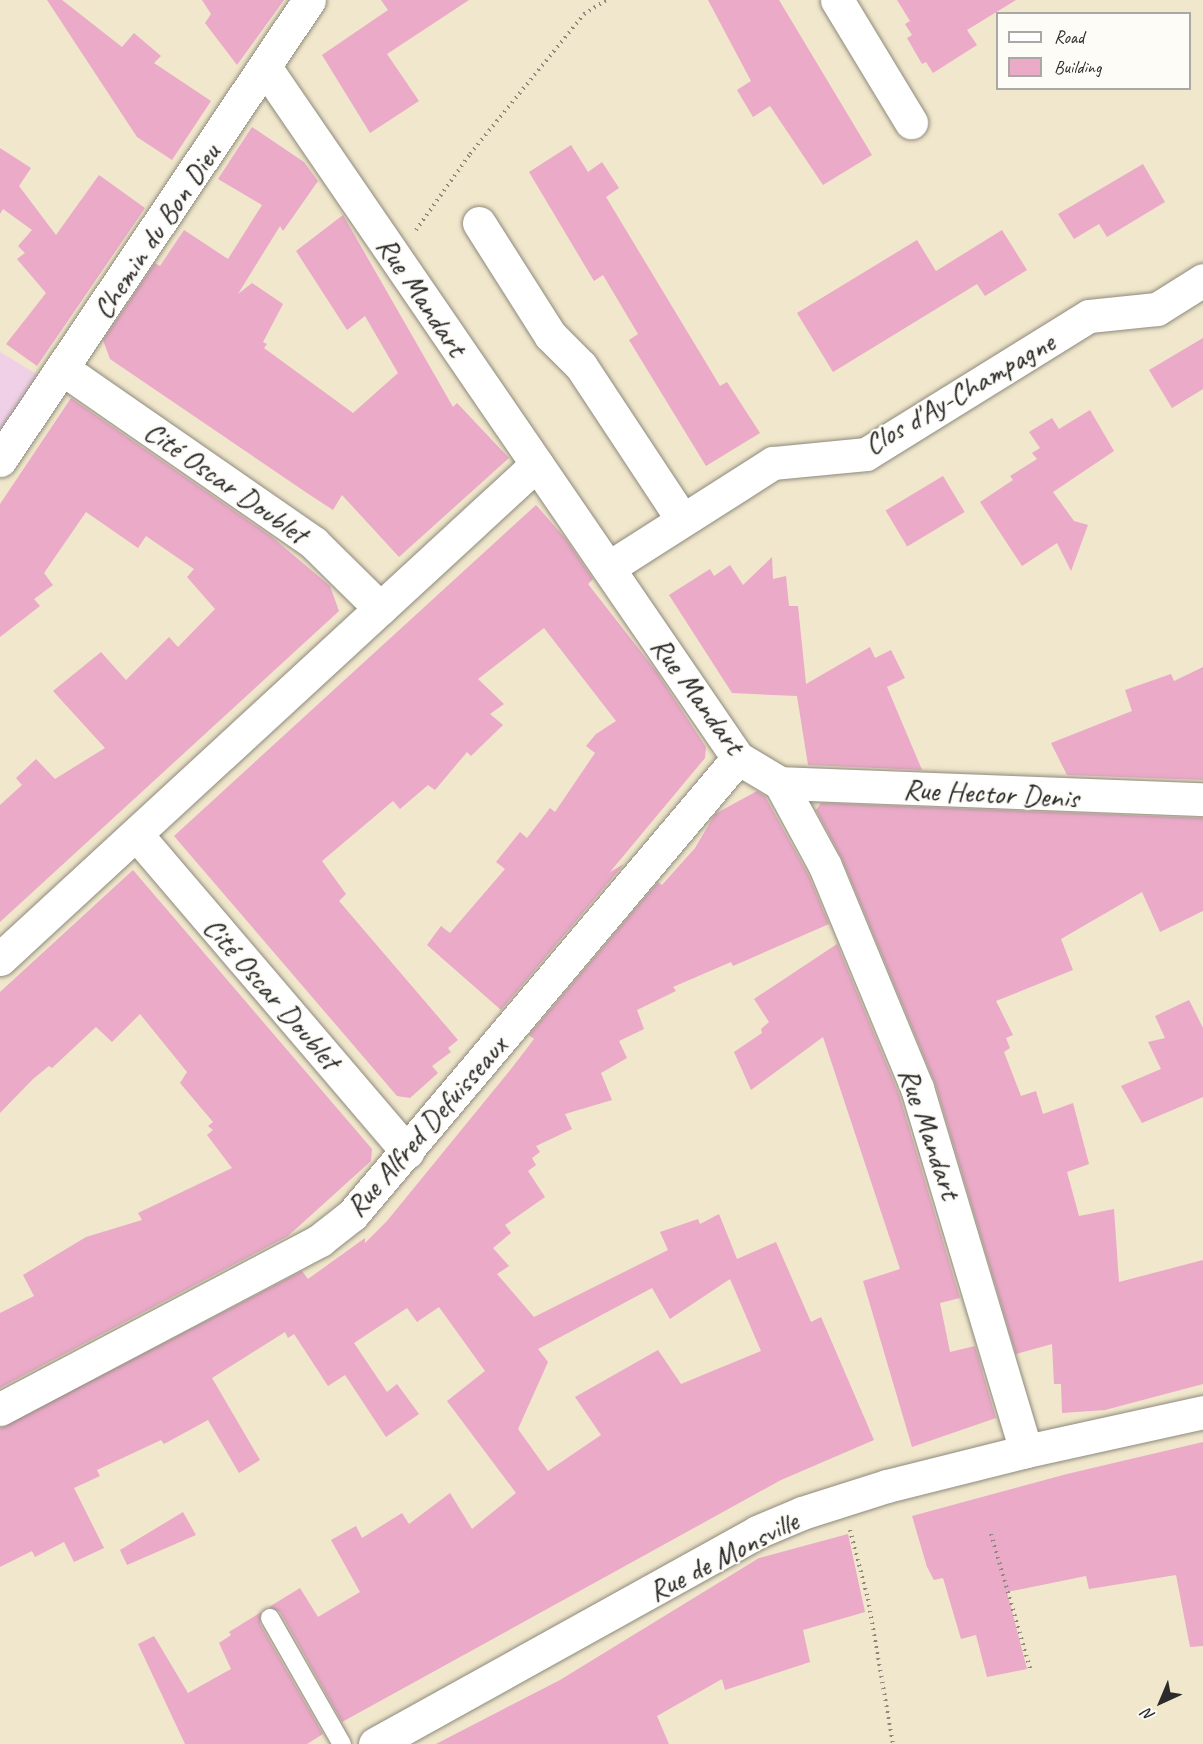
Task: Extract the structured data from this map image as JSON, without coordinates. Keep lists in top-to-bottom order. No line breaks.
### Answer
{"streets":{"street":["Chemin du Bon Dieu","Rue Mandart","Clos d'Ay-Champagne","Cité Oscar Doublet","Rue Hector Denis","Rue Alfred Defuisseaux","Rue de Monsville"]},"crossings":[["Chemin du Bon Dieu","Rue Mandart"],["Chemin du Bon Dieu","Cité Oscar Doublet"],["Rue Mandart","Clos d'Ay-Champagne"],["Rue Mandart","Rue Hector Denis"],["Rue Mandart","Rue Alfred Defuisseaux"],["Rue Mandart","Rue de Monsville"],["Cité Oscar Doublet","Rue Alfred Defuisseaux"]],"legend":["Road","Building"],"north":"bottom left"}
